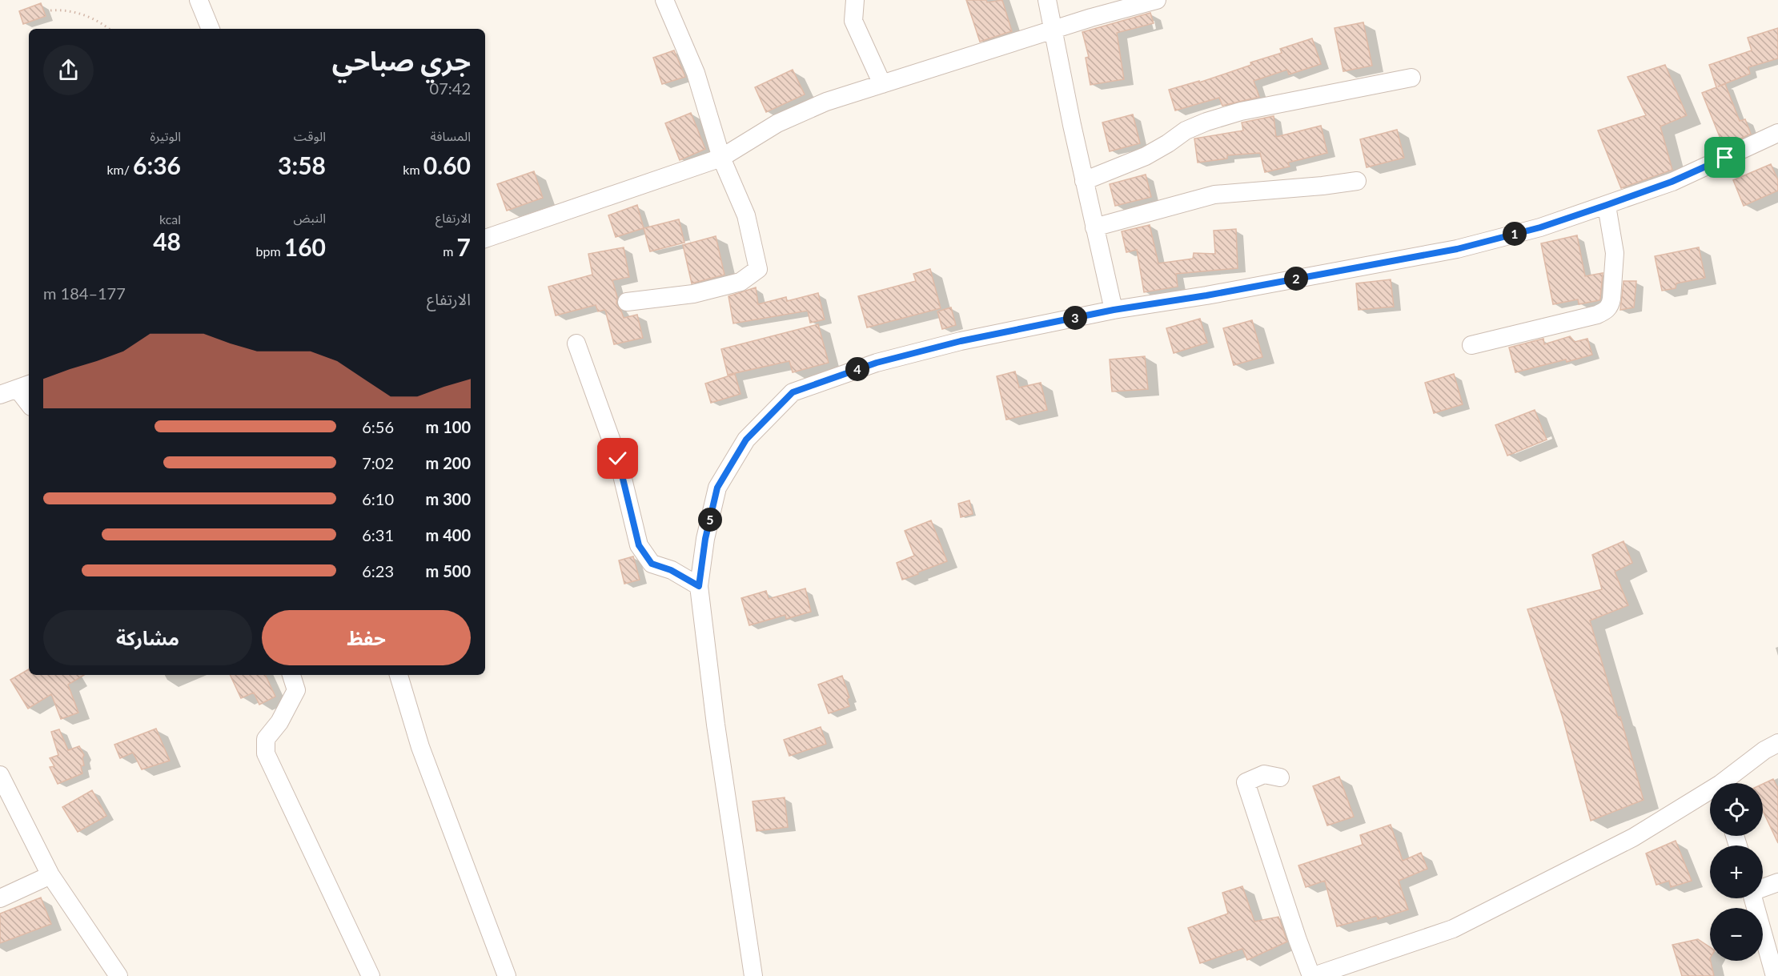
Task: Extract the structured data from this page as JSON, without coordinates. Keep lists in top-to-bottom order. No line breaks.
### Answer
{"page":{"heading":["جري صباحي","07:42"],"stats":[["المسافة","0.60 km"],["الوقت","3:58"],["الوتيرة","6:36 /km"],["الارتفاع","7 m"],["النبض","160 bpm"],["kcal","48"]],"pins":["1","2","3","4","5"],"chart":["الارتفاع","177–184 m"],"list":[{"name":"100 m","note":"6:56"},{"name":"200 m","note":"7:02"},{"name":"300 m","note":"6:10"},{"name":"400 m","note":"6:31"},{"name":"500 m","note":"6:23"}],"buttons":["حفظ","مشاركة"],"map_buttons":["+","−"]}}
